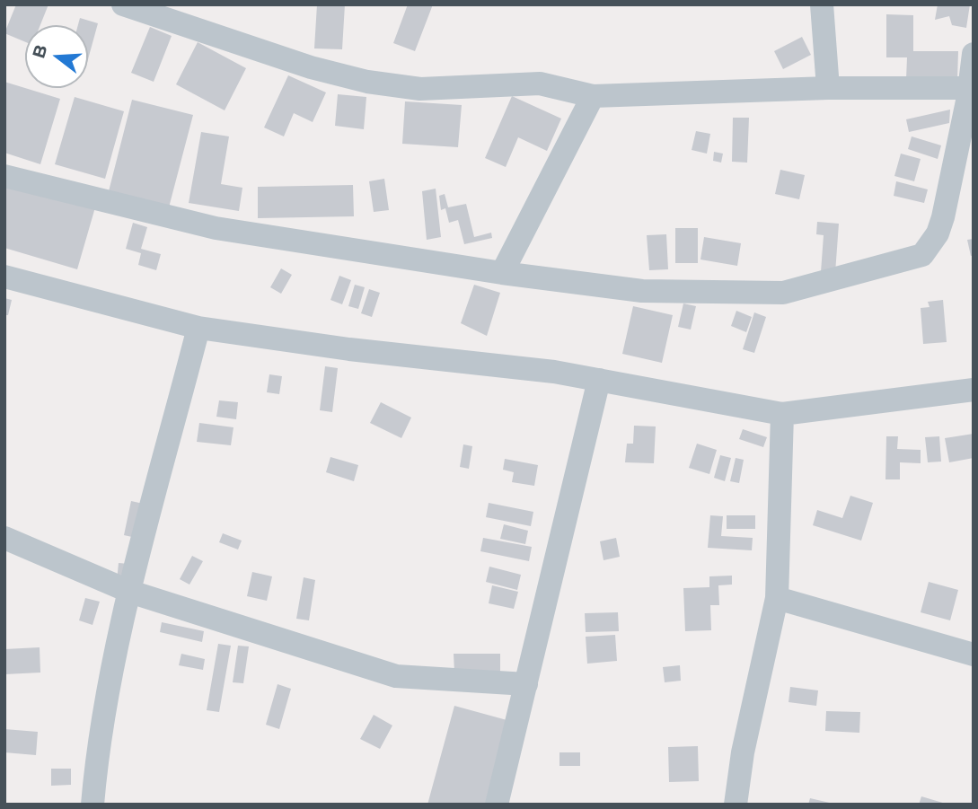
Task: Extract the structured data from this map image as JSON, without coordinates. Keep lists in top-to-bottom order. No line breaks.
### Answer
{"north":"left"}
